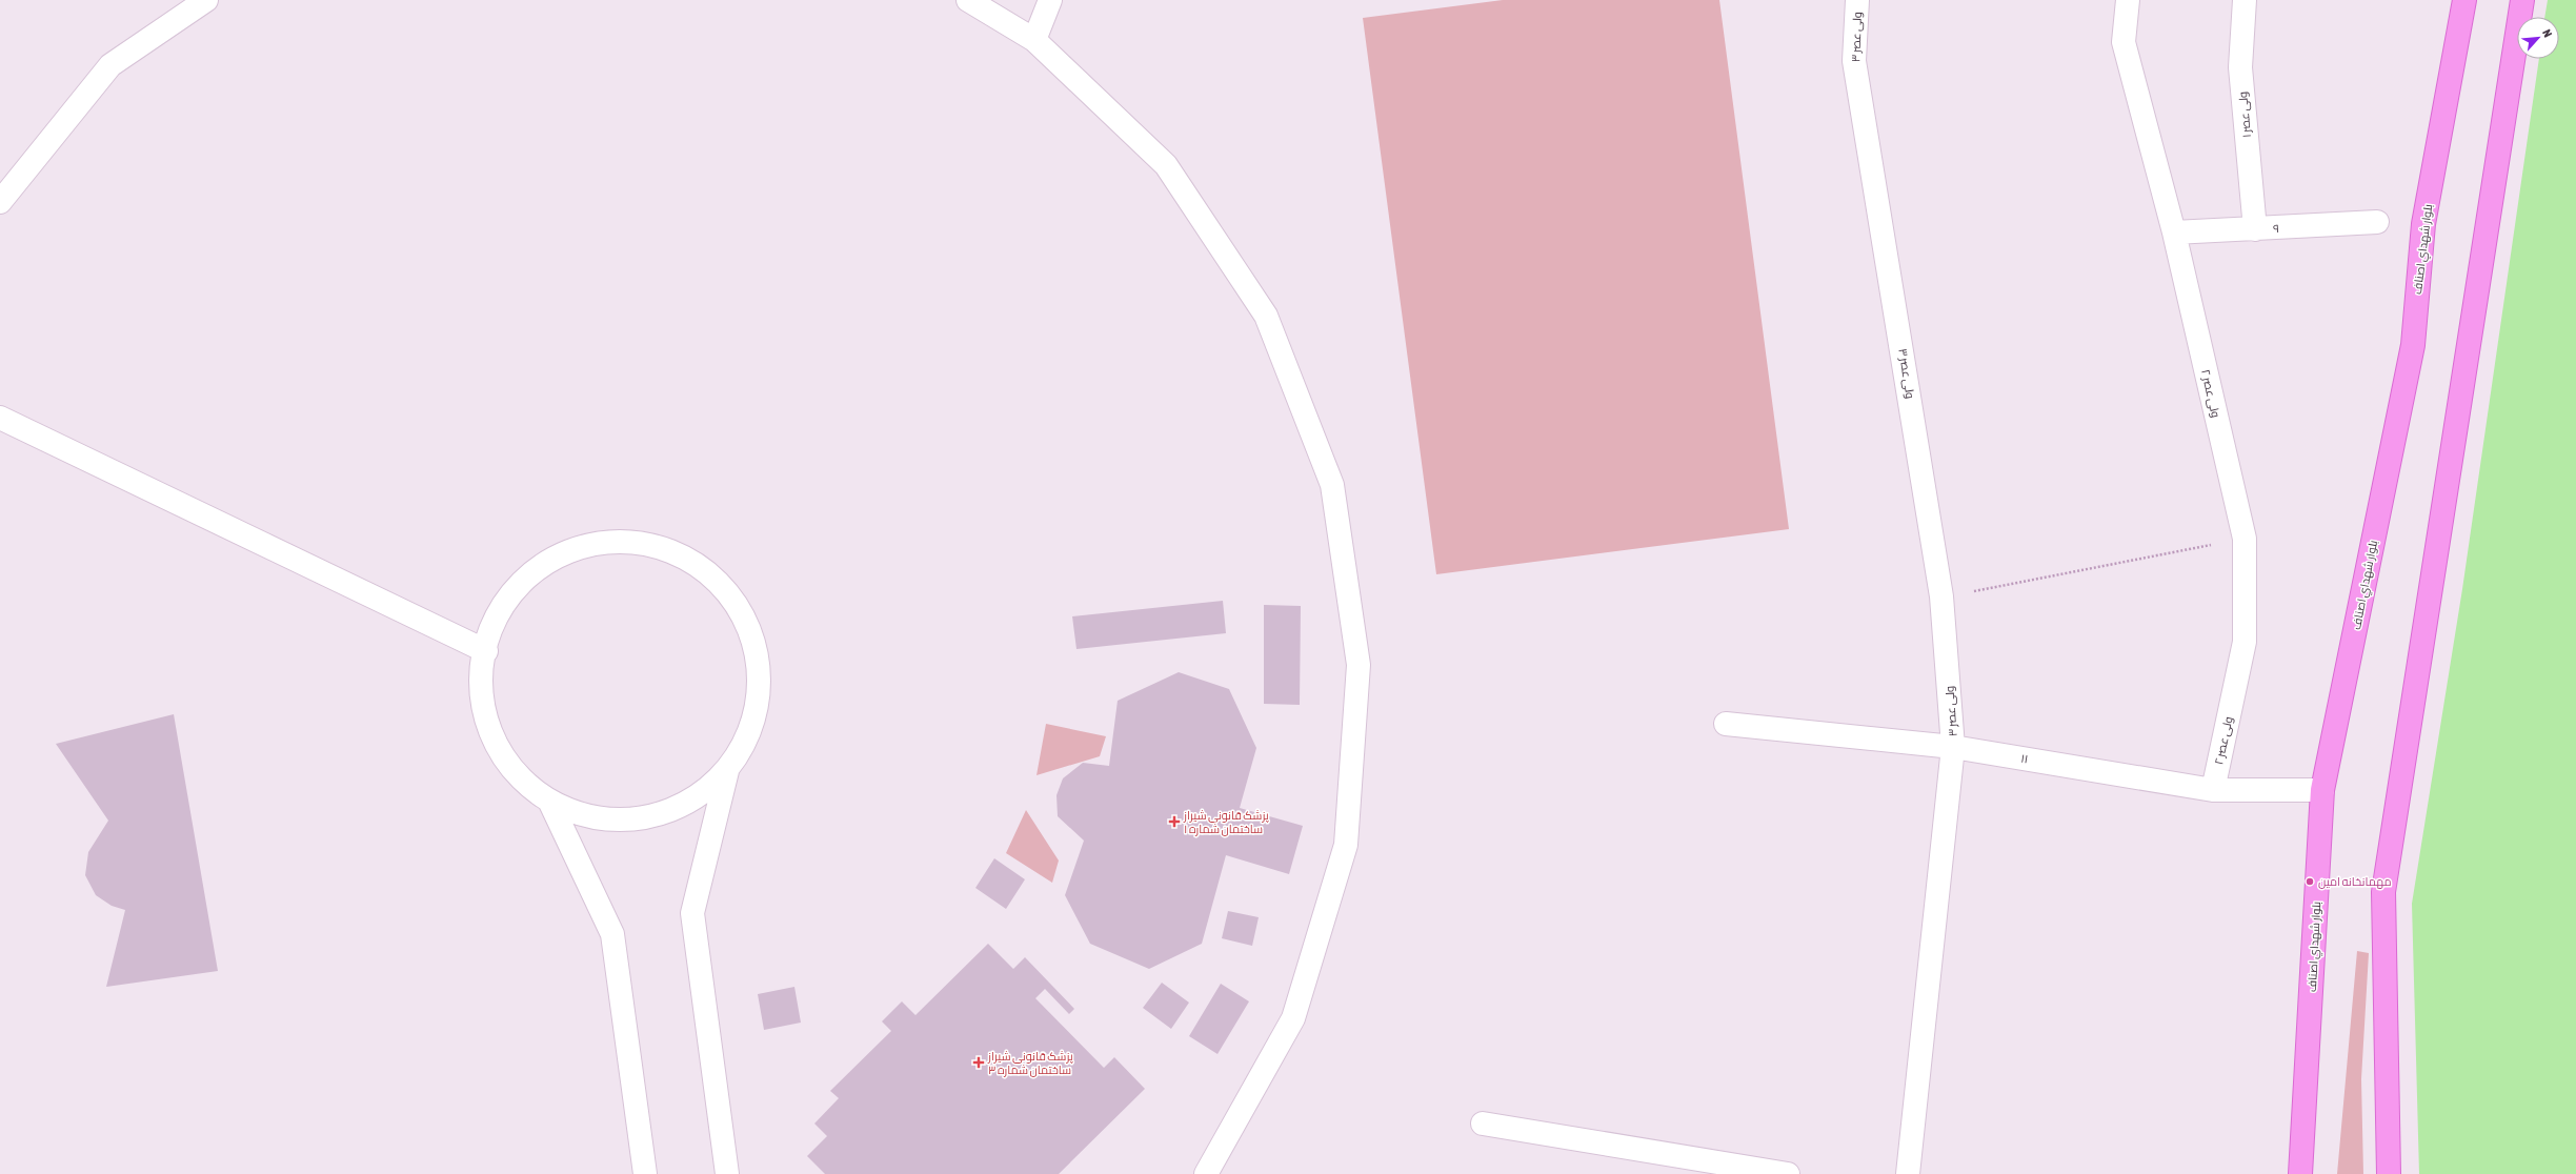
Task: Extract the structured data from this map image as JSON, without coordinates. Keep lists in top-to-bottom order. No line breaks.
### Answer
{"streets":{"main road":["بلوار شهداي اصناف"],"street":["ولی عصر ۳","ولی عصر ۱","۹","ولی عصر ۲","۱۱"]},"crossings":[["ولی عصر ۳","۱۱"],["ولی عصر ۱","۹"],["۹","ولی عصر ۲"],["بلوار شهداي اصناف","۱۱"],["ولی عصر ۲","۱۱"]],"places":{"health":["پزشک قانونی شیراز ساختمان شماره ۱","پزشک قانونی شیراز ساختمان شماره ٣"],"other":["مهمانخانه امین"]},"north":"top right"}
